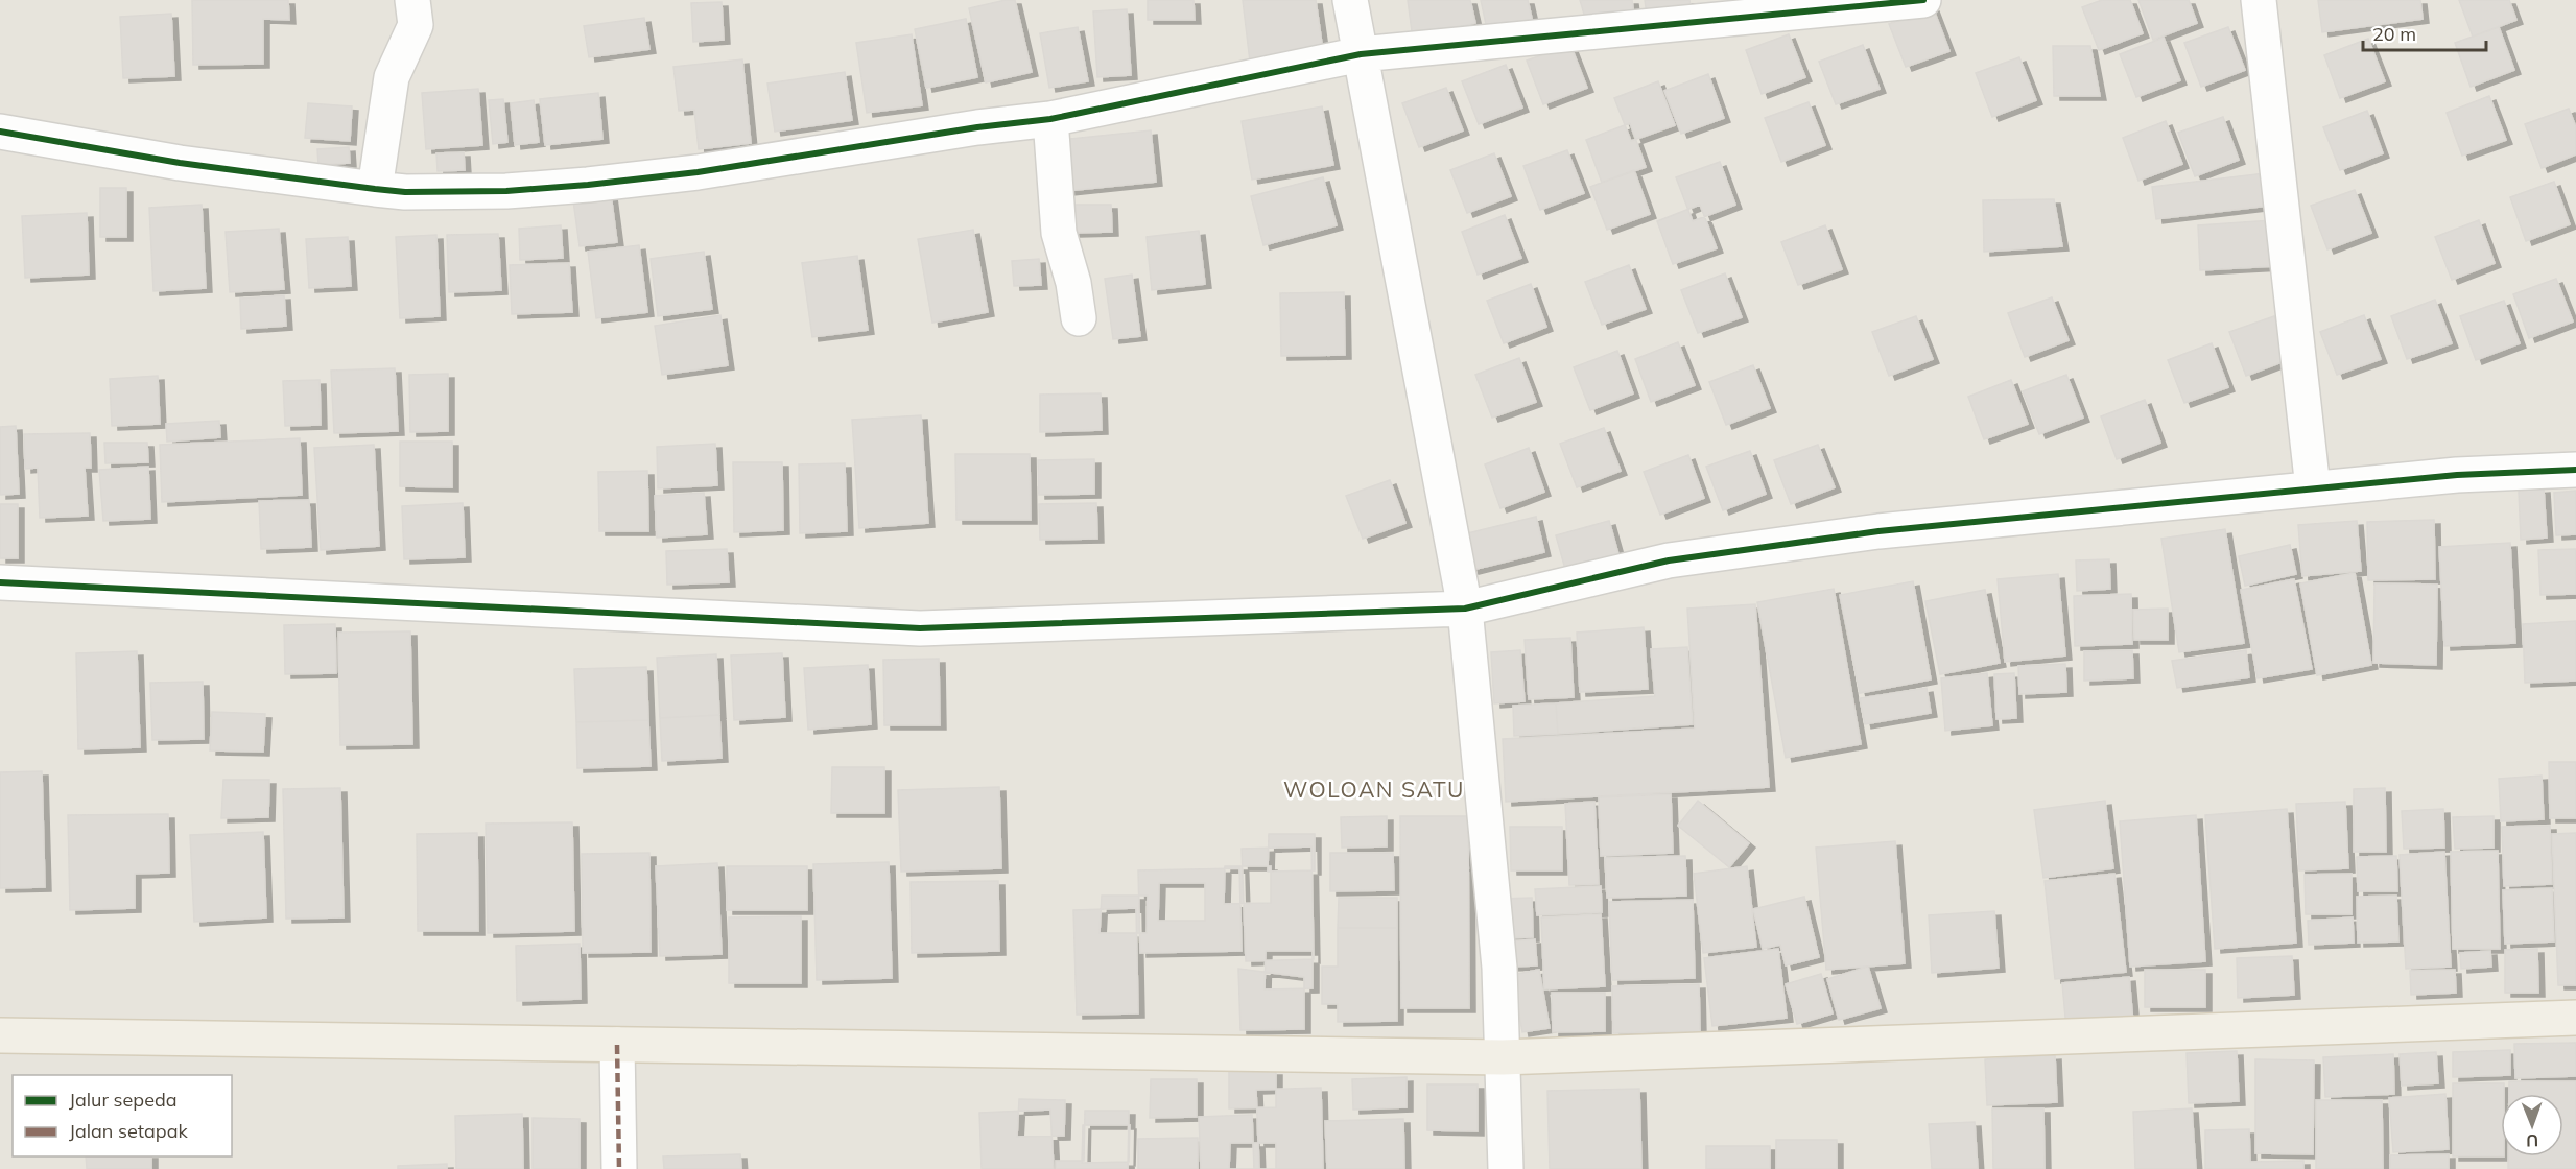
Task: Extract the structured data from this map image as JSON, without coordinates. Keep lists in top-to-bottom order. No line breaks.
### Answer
{"districts":["WOLOAN SATU"],"legend":["Jalur sepeda","Jalan setapak"],"scale_bar":"20 m","north":"bottom"}
